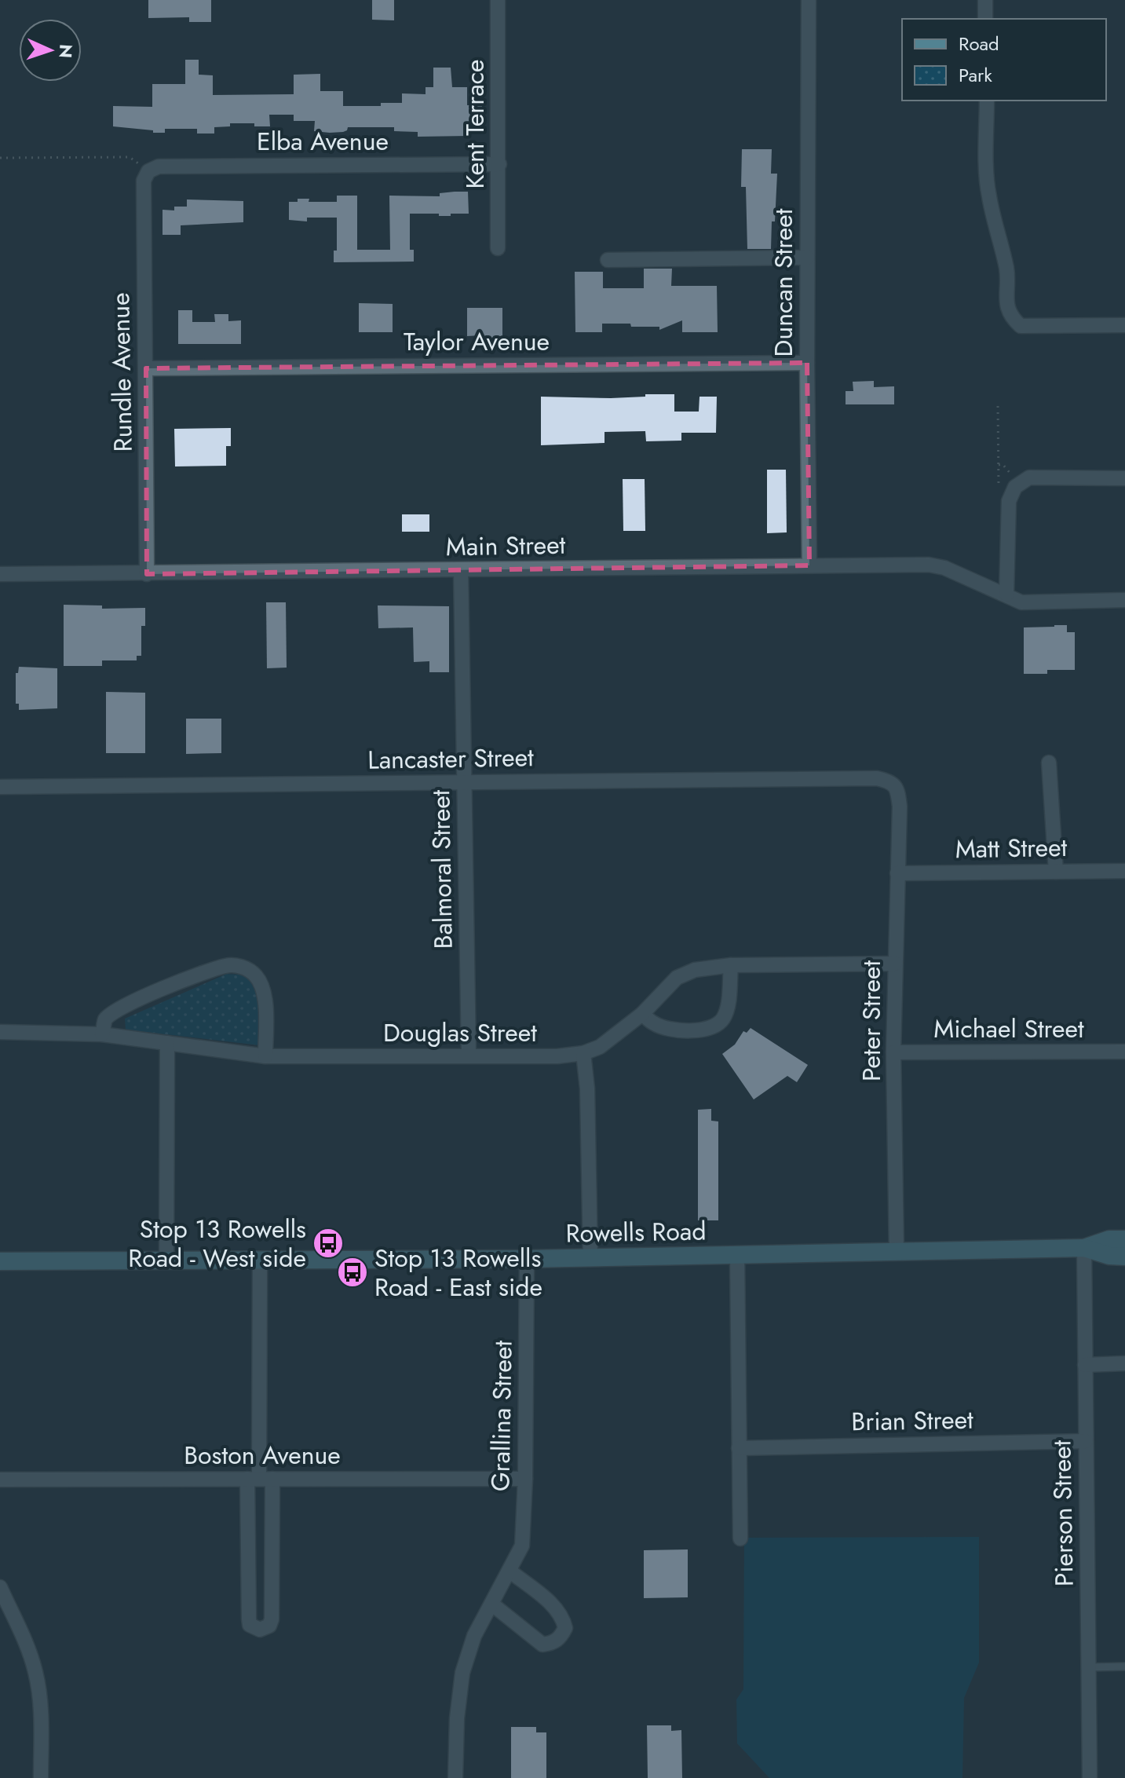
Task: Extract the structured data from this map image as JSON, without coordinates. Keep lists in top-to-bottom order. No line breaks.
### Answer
{"streets":{"main road":["Rowells Road"],"street":["Kent Terrace","Elba Avenue","Duncan Street","Taylor Avenue","Rundle Avenue","Main Street","Lancaster Street","Matt Street","Balmoral Street","Peter Street","Michael Street","Douglas Street","Grallina Street","Brian Street","Boston Avenue","Pierson Street"]},"crossings":[["Kent Terrace","Elba Avenue"],["Elba Avenue","Rundle Avenue"],["Duncan Street","Taylor Avenue"],["Duncan Street","Main Street"],["Taylor Avenue","Rundle Avenue"],["Rundle Avenue","Main Street"],["Main Street","Balmoral Street"],["Lancaster Street","Balmoral Street"],["Lancaster Street","Peter Street"],["Matt Street","Peter Street"],["Balmoral Street","Douglas Street"],["Peter Street","Michael Street"],["Peter Street","Douglas Street"],["Peter Street","Rowells Road"],["Rowells Road","Grallina Street"],["Rowells Road","Pierson Street"],["Grallina Street","Boston Avenue"],["Brian Street","Pierson Street"]],"places":{"bus stop":["Stop 13 Rowells Road - West side","Stop 13 Rowells Road - East side"]},"legend":["Road","Park"],"north":"right"}
